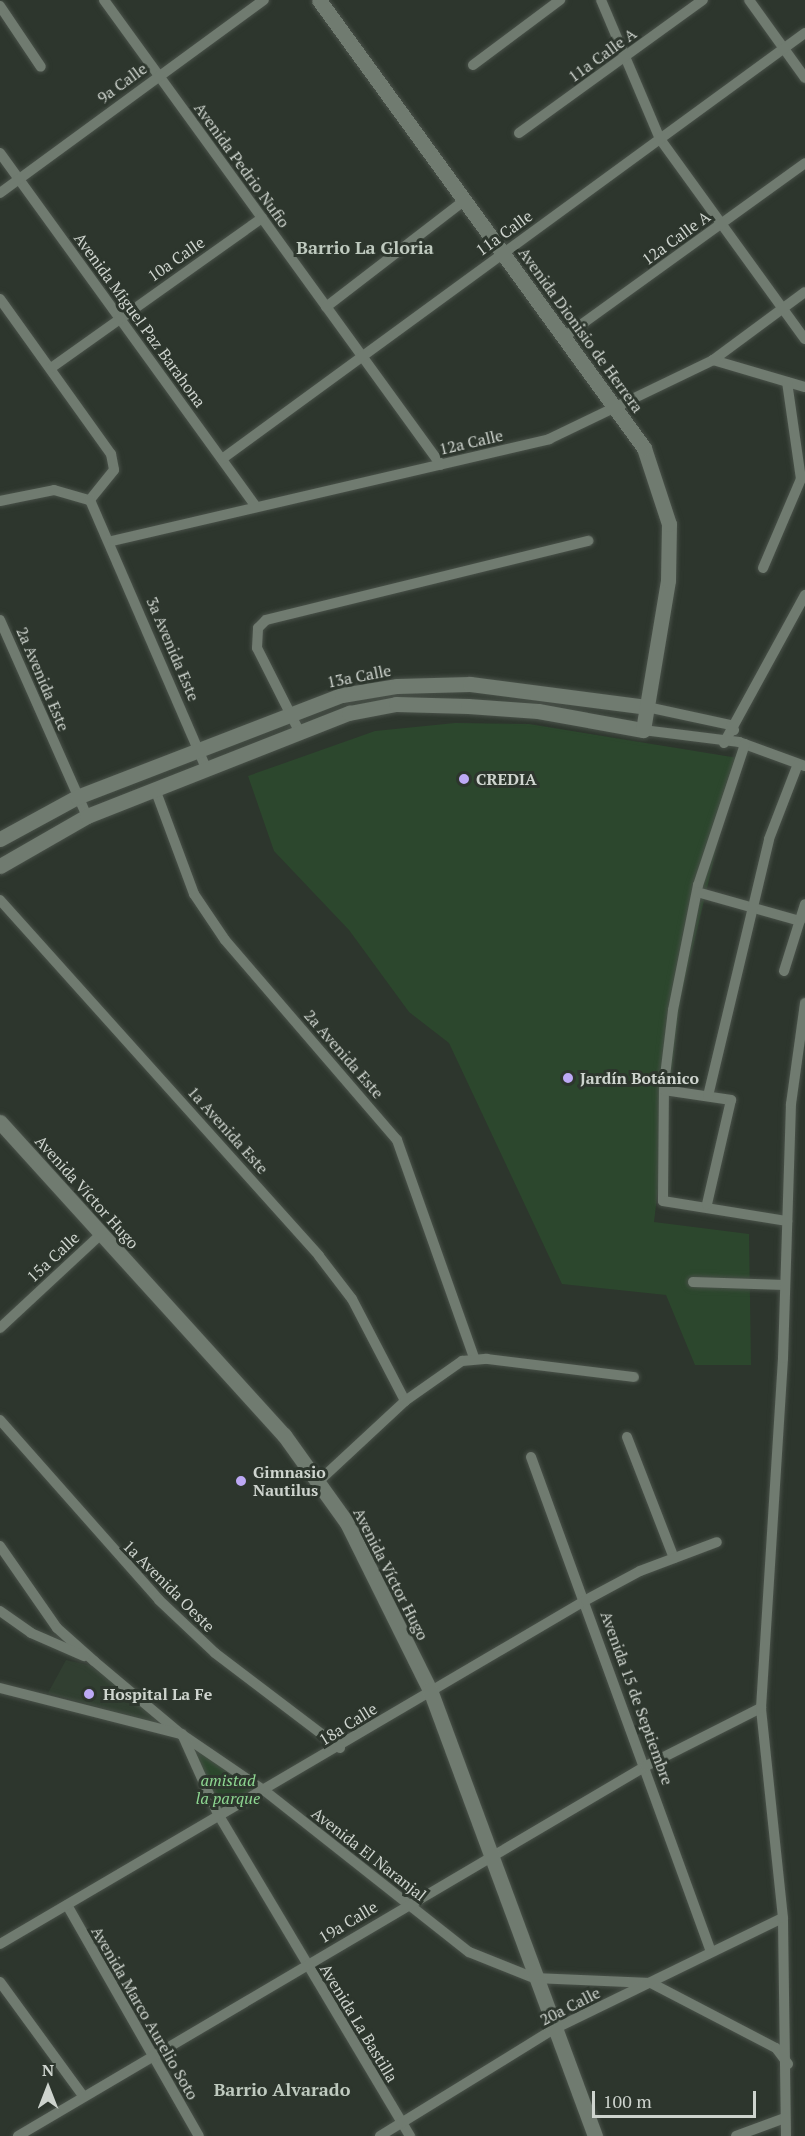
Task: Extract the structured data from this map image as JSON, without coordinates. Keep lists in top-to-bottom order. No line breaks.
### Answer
{"streets":{"street":["11a Calle A","9a Calle","Avenida Pedrio Nufio","11a Calle","12a Calle A","10a Calle","Avenida Miguel Paz Barahona","Avenida Dionisio de Herrera","12a Calle","3a Avenida Este","13a Calle","2a Avenida Este","1a Avenida Este","Avenida Víctor Hugo","15a Calle","1a Avenida Oeste","Avenida 15 de Septiembre","18a Calle","Avenida El Naranjal","19a Calle","20a Calle","Avenida Marco Aurelio Soto","Avenida La Bastilla"]},"crossings":[["9a Calle","Avenida Pedrio Nufio"],["9a Calle","Avenida Miguel Paz Barahona"],["Avenida Pedrio Nufio","11a Calle"],["Avenida Pedrio Nufio","10a Calle"],["Avenida Pedrio Nufio","12a Calle"],["11a Calle","Avenida Miguel Paz Barahona"],["11a Calle","Avenida Dionisio de Herrera"],["12a Calle A","Avenida Dionisio de Herrera"],["10a Calle","Avenida Miguel Paz Barahona"],["Avenida Miguel Paz Barahona","12a Calle"],["Avenida Dionisio de Herrera","12a Calle"],["Avenida Dionisio de Herrera","13a Calle"],["12a Calle","3a Avenida Este"],["3a Avenida Este","13a Calle"],["13a Calle","2a Avenida Este"],["Avenida Víctor Hugo","15a Calle"],["Avenida Víctor Hugo","18a Calle"],["Avenida Víctor Hugo","Avenida El Naranjal"],["Avenida Víctor Hugo","19a Calle"],["Avenida Víctor Hugo","20a Calle"],["1a Avenida Oeste","18a Calle"],["Avenida 15 de Septiembre","18a Calle"],["Avenida 15 de Septiembre","19a Calle"],["Avenida 15 de Septiembre","20a Calle"],["18a Calle","Avenida El Naranjal"],["18a Calle","Avenida Marco Aurelio Soto"],["18a Calle","Avenida La Bastilla"],["Avenida El Naranjal","19a Calle"],["Avenida El Naranjal","20a Calle"],["Avenida El Naranjal","Avenida La Bastilla"],["19a Calle","Avenida Marco Aurelio Soto"],["19a Calle","Avenida La Bastilla"],["20a Calle","Avenida La Bastilla"]],"districts":["Barrio La Gloria","Barrio Alvarado"],"parks":["amistad la parque"],"places":["CREDIA","Jardín Botánico","Gimnasio Nautilus","Hospital La Fe"],"scale_bar":"100 m","north":"top"}
